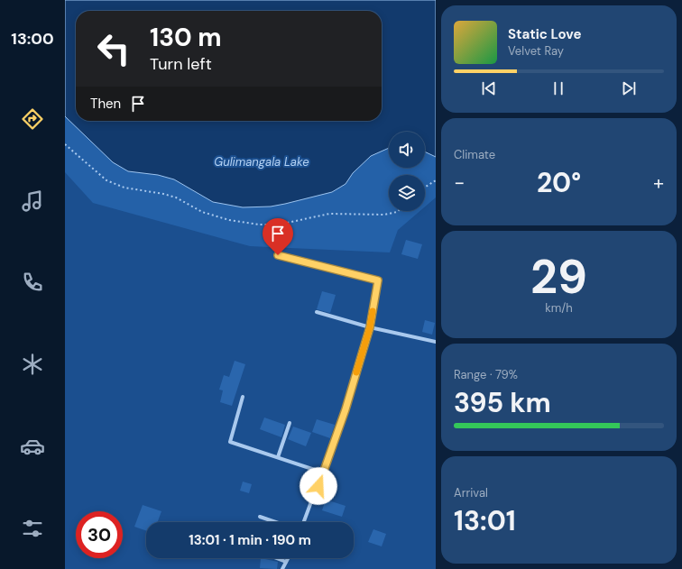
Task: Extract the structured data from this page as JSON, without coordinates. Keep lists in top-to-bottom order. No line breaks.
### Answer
{"water":["Gulimangala Lake"],"page":{"tabs":"13:00","turn":["130 m","Turn left"],"song":["Static Love","Velvet Ray"],"then":"Then","tile":["Climate",["29","km/h"],["Range · 79%","395 km"],["Arrival","13:01"]],"heat":["−","20°","+"],"limit":"30","trip":"13:01 · 1 min · 190 m"}}
